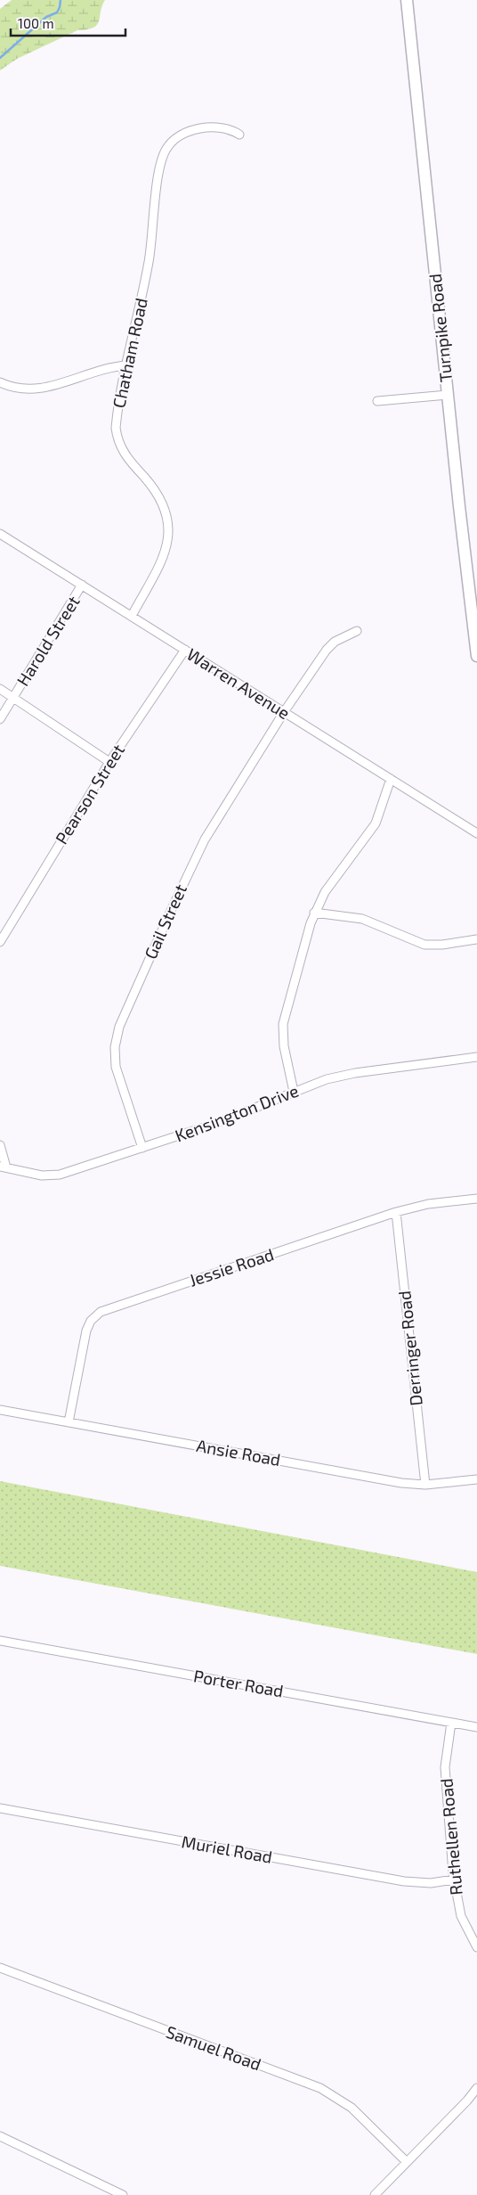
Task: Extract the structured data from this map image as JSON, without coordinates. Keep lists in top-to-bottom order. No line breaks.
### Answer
{"streets":{"main road":["Turnpike Road"],"street":["Chatham Road","Harold Street","Warren Avenue","Pearson Street","Gail Street","Kensington Drive","Jessie Road","Derringer Road","Ansie Road","Porter Road","Ruthellen Road","Muriel Road","Samuel Road"]},"crossings":[["Chatham Road","Warren Avenue"],["Harold Street","Warren Avenue"],["Warren Avenue","Pearson Street"],["Warren Avenue","Gail Street"],["Gail Street","Kensington Drive"],["Jessie Road","Derringer Road"],["Jessie Road","Ansie Road"],["Derringer Road","Ansie Road"],["Porter Road","Ruthellen Road"],["Ruthellen Road","Muriel Road"]],"scale_bar":"100 m"}
